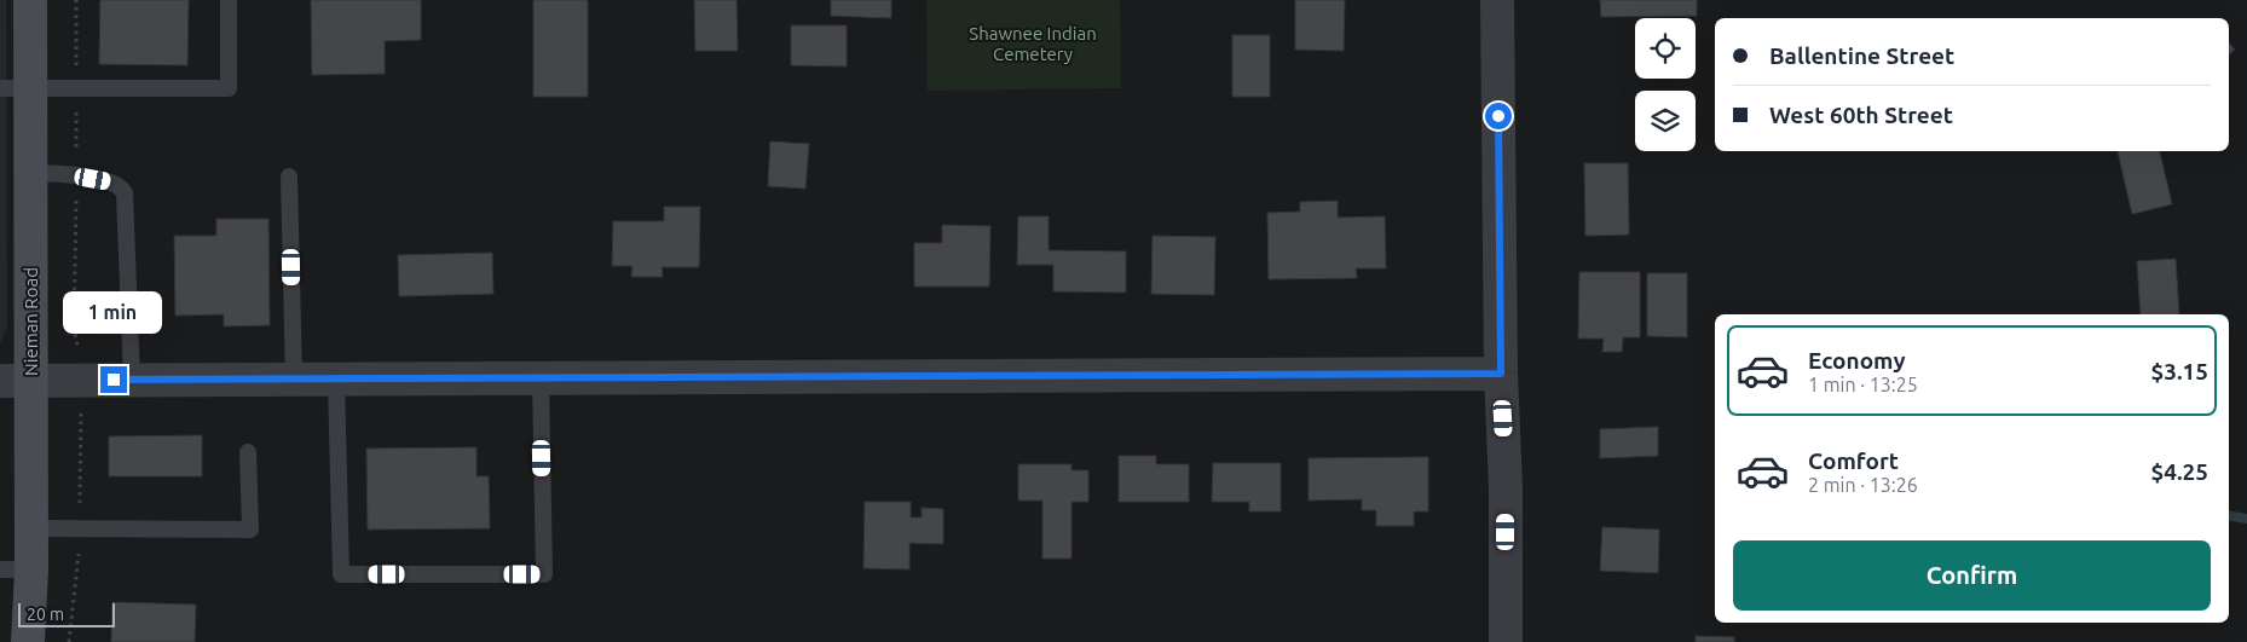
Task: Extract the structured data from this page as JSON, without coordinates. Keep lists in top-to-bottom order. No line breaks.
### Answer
{"streets":{"main road":["Nieman Road"]},"parks":["Shawnee Indian Cemetery"],"scale_bar":"20 m","page":{"banner":["Ballentine Street","West 60th Street"],"bubble":"1 min","list":[{"name":"Economy","note":"1 min · 13:25","value":"$3.15"},{"name":"Comfort","note":"2 min · 13:26","value":"$4.25"}],"buttons":"Confirm","scale":"20 m"}}
